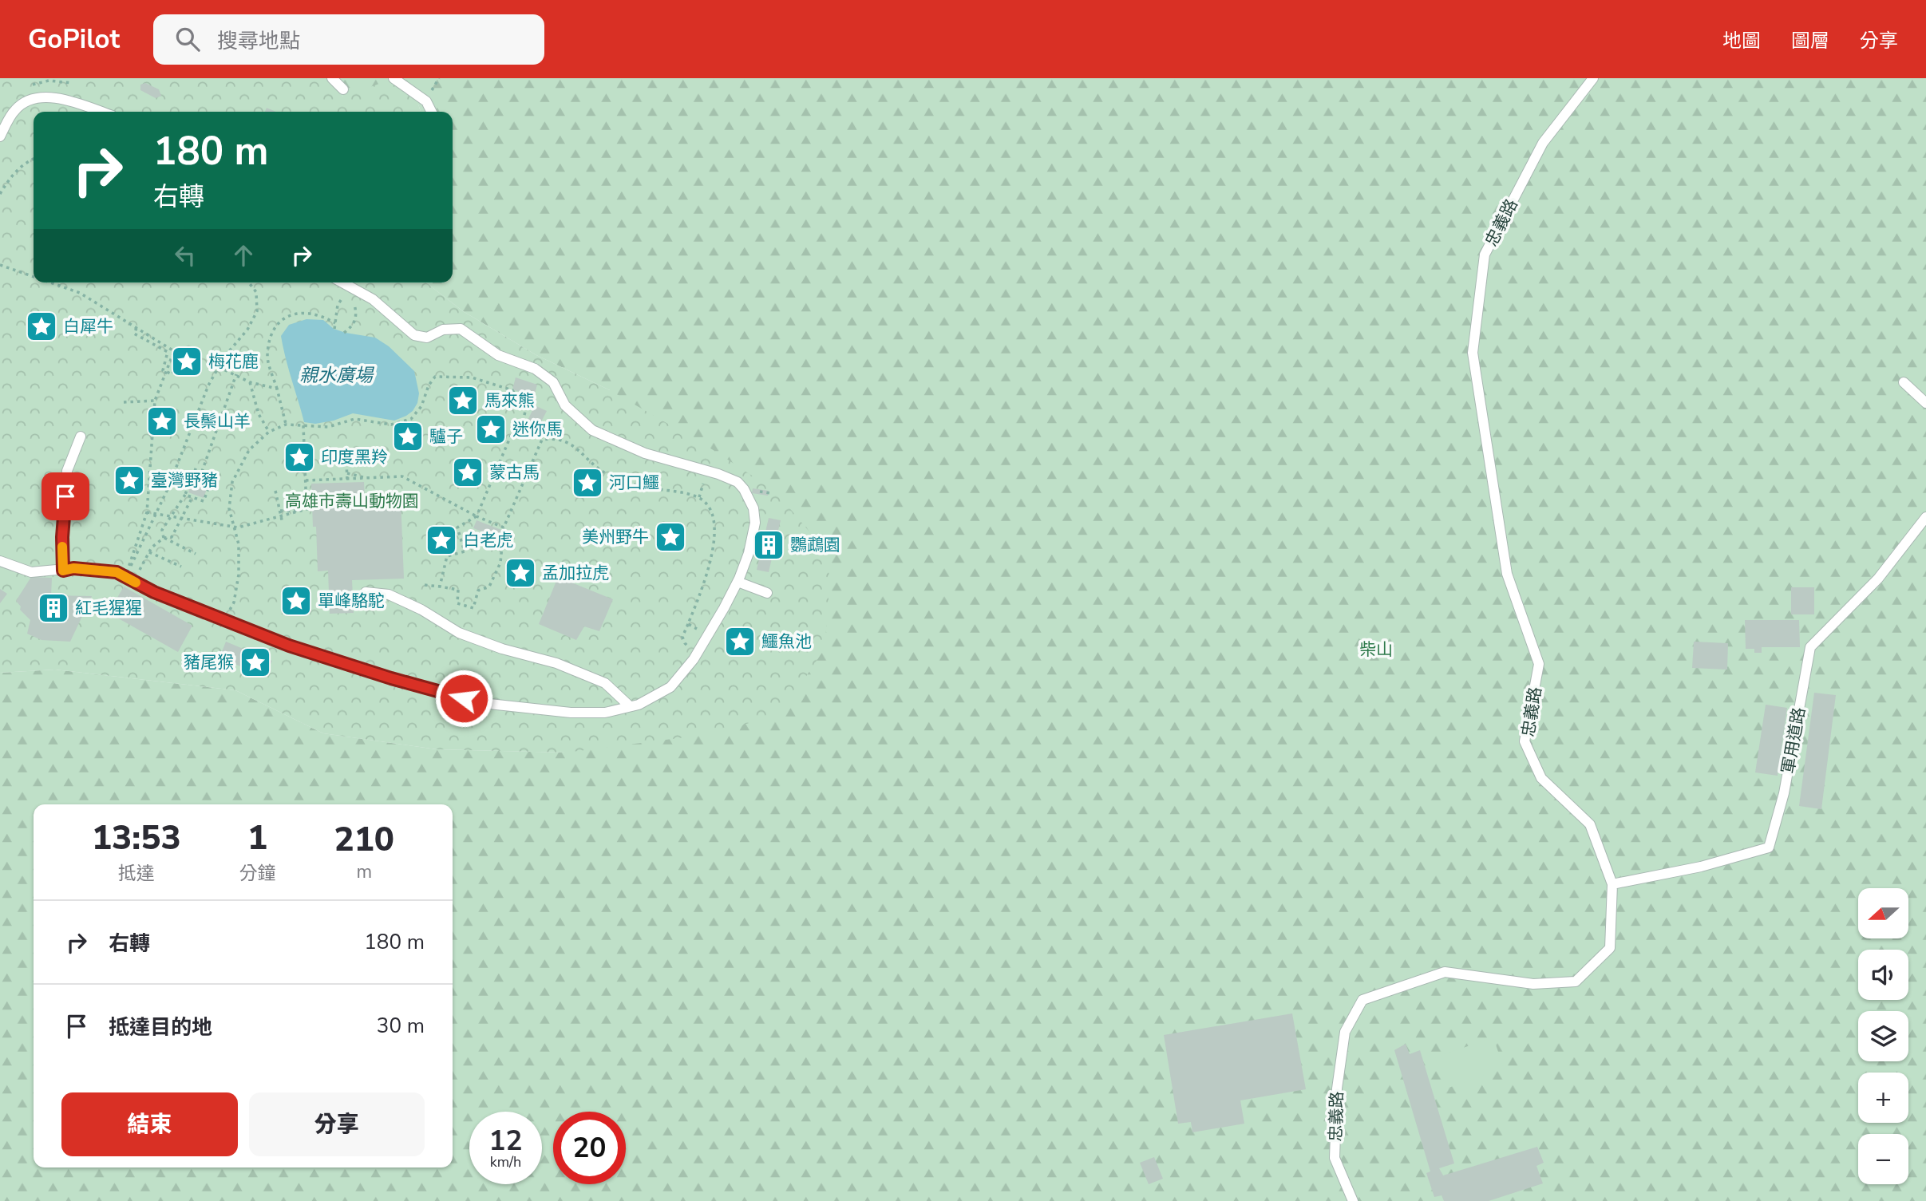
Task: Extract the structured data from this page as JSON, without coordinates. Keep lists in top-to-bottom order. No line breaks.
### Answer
{"streets":{"lane":["忠義路","軍用道路"]},"crossings":[["忠義路","軍用道路"]],"water":["親水廣場"],"parks":["高雄市壽山動物園","柴山"],"places":{"place":["白犀牛","梅花鹿","馬來熊","長鬃山羊","迷你馬","驢子","印度黑羚","蒙古馬","臺灣野豬","河口鱷","美州野牛","白老虎","孟加拉虎","單峰駱駝","鱷魚池","豬尾猴"],"building":["鸚鵡園","紅毛猩猩"]},"north":"left","page":{"header":"GoPilot","search":"搜尋地點","nav":["地圖","圖層","分享"],"turn":["180 m","右轉"],"eta":["13:53","抵達","1","分鐘","210","m"],"map_buttons":["+","−"],"list":[{"name":"右轉","value":"180 m"},{"name":"抵達目的地","value":"30 m"}],"buttons":["結束","分享"],"speed":"12 km/h","limit":"20"}}
